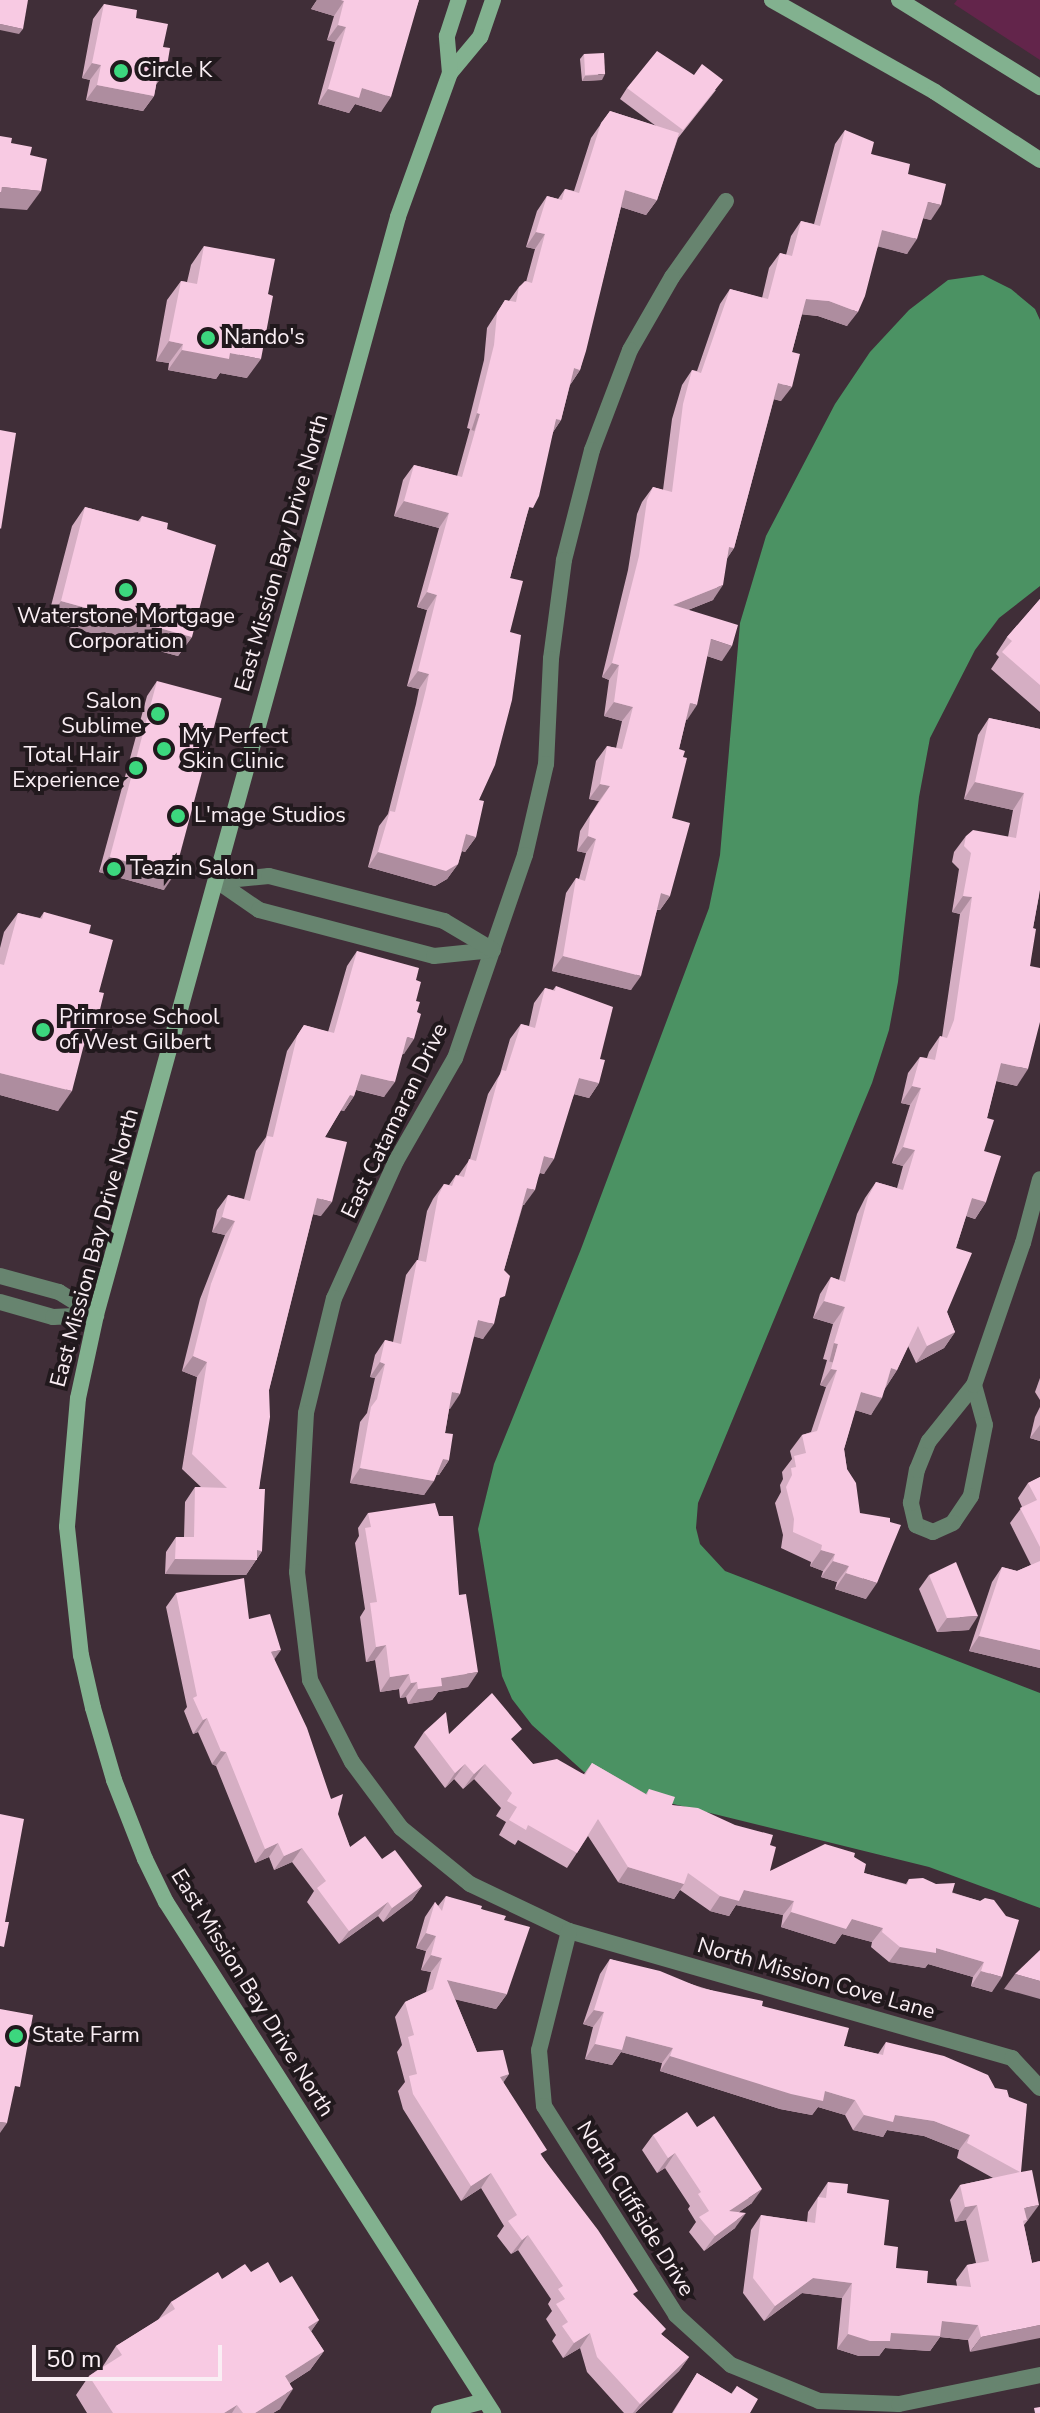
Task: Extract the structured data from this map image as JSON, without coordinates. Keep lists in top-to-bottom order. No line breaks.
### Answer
{"streets":{"street":["East Mission Bay Drive North","East Catamaran Drive","North Mission Cove Lane","North Cliffside Drive"]},"crossings":[["East Catamaran Drive","North Mission Cove Lane"],["East Catamaran Drive","North Cliffside Drive"],["North Mission Cove Lane","North Cliffside Drive"]],"places":["Circle K","Nando's","Waterstone Mortgage Corporation","Salon Sublime","My Perfect Skin Clinic","Total Hair Experience","L'mage Studios","Teazin Salon","Primrose School of West Gilbert","State Farm"],"scale_bar":"50 m"}
